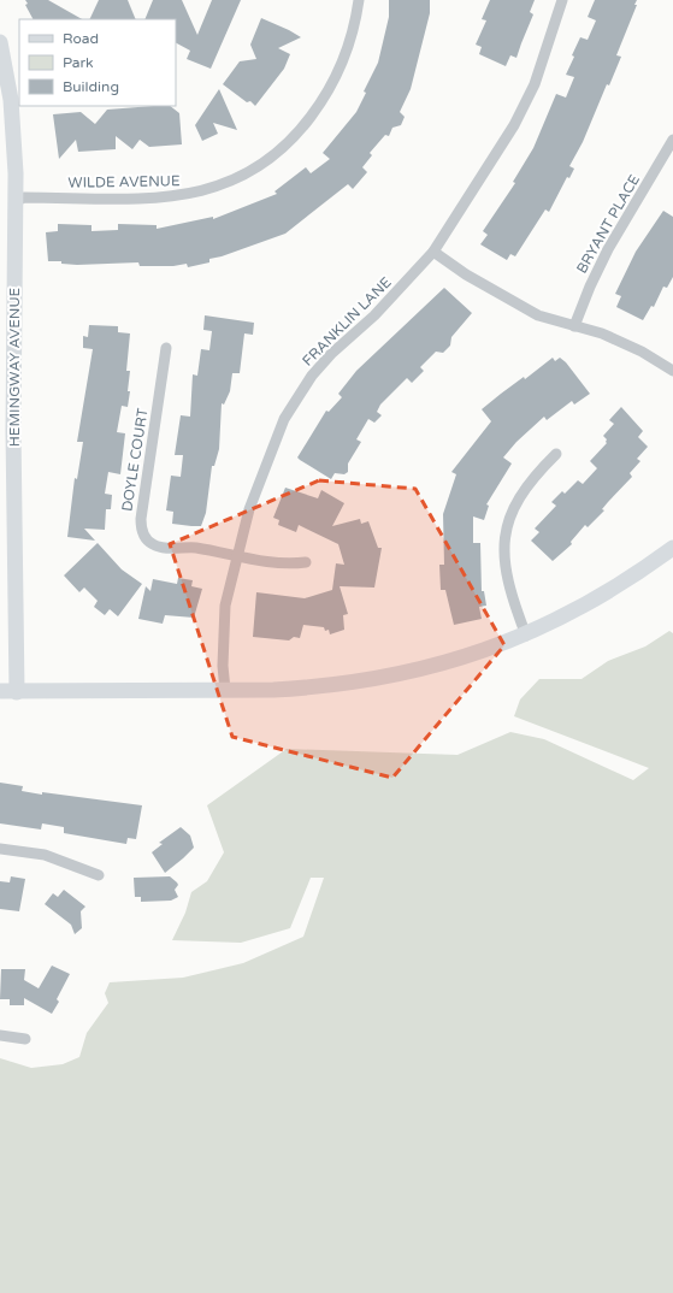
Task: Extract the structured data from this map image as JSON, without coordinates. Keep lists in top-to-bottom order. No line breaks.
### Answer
{"streets":{"main road":["HEMINGWAY AVENUE"],"street":["WILDE AVENUE","BRYANT PLACE","FRANKLIN LANE","DOYLE COURT"]},"crossings":[["WILDE AVENUE","HEMINGWAY AVENUE"],["FRANKLIN LANE","DOYLE COURT"]],"legend":["Road","Park","Building"]}
